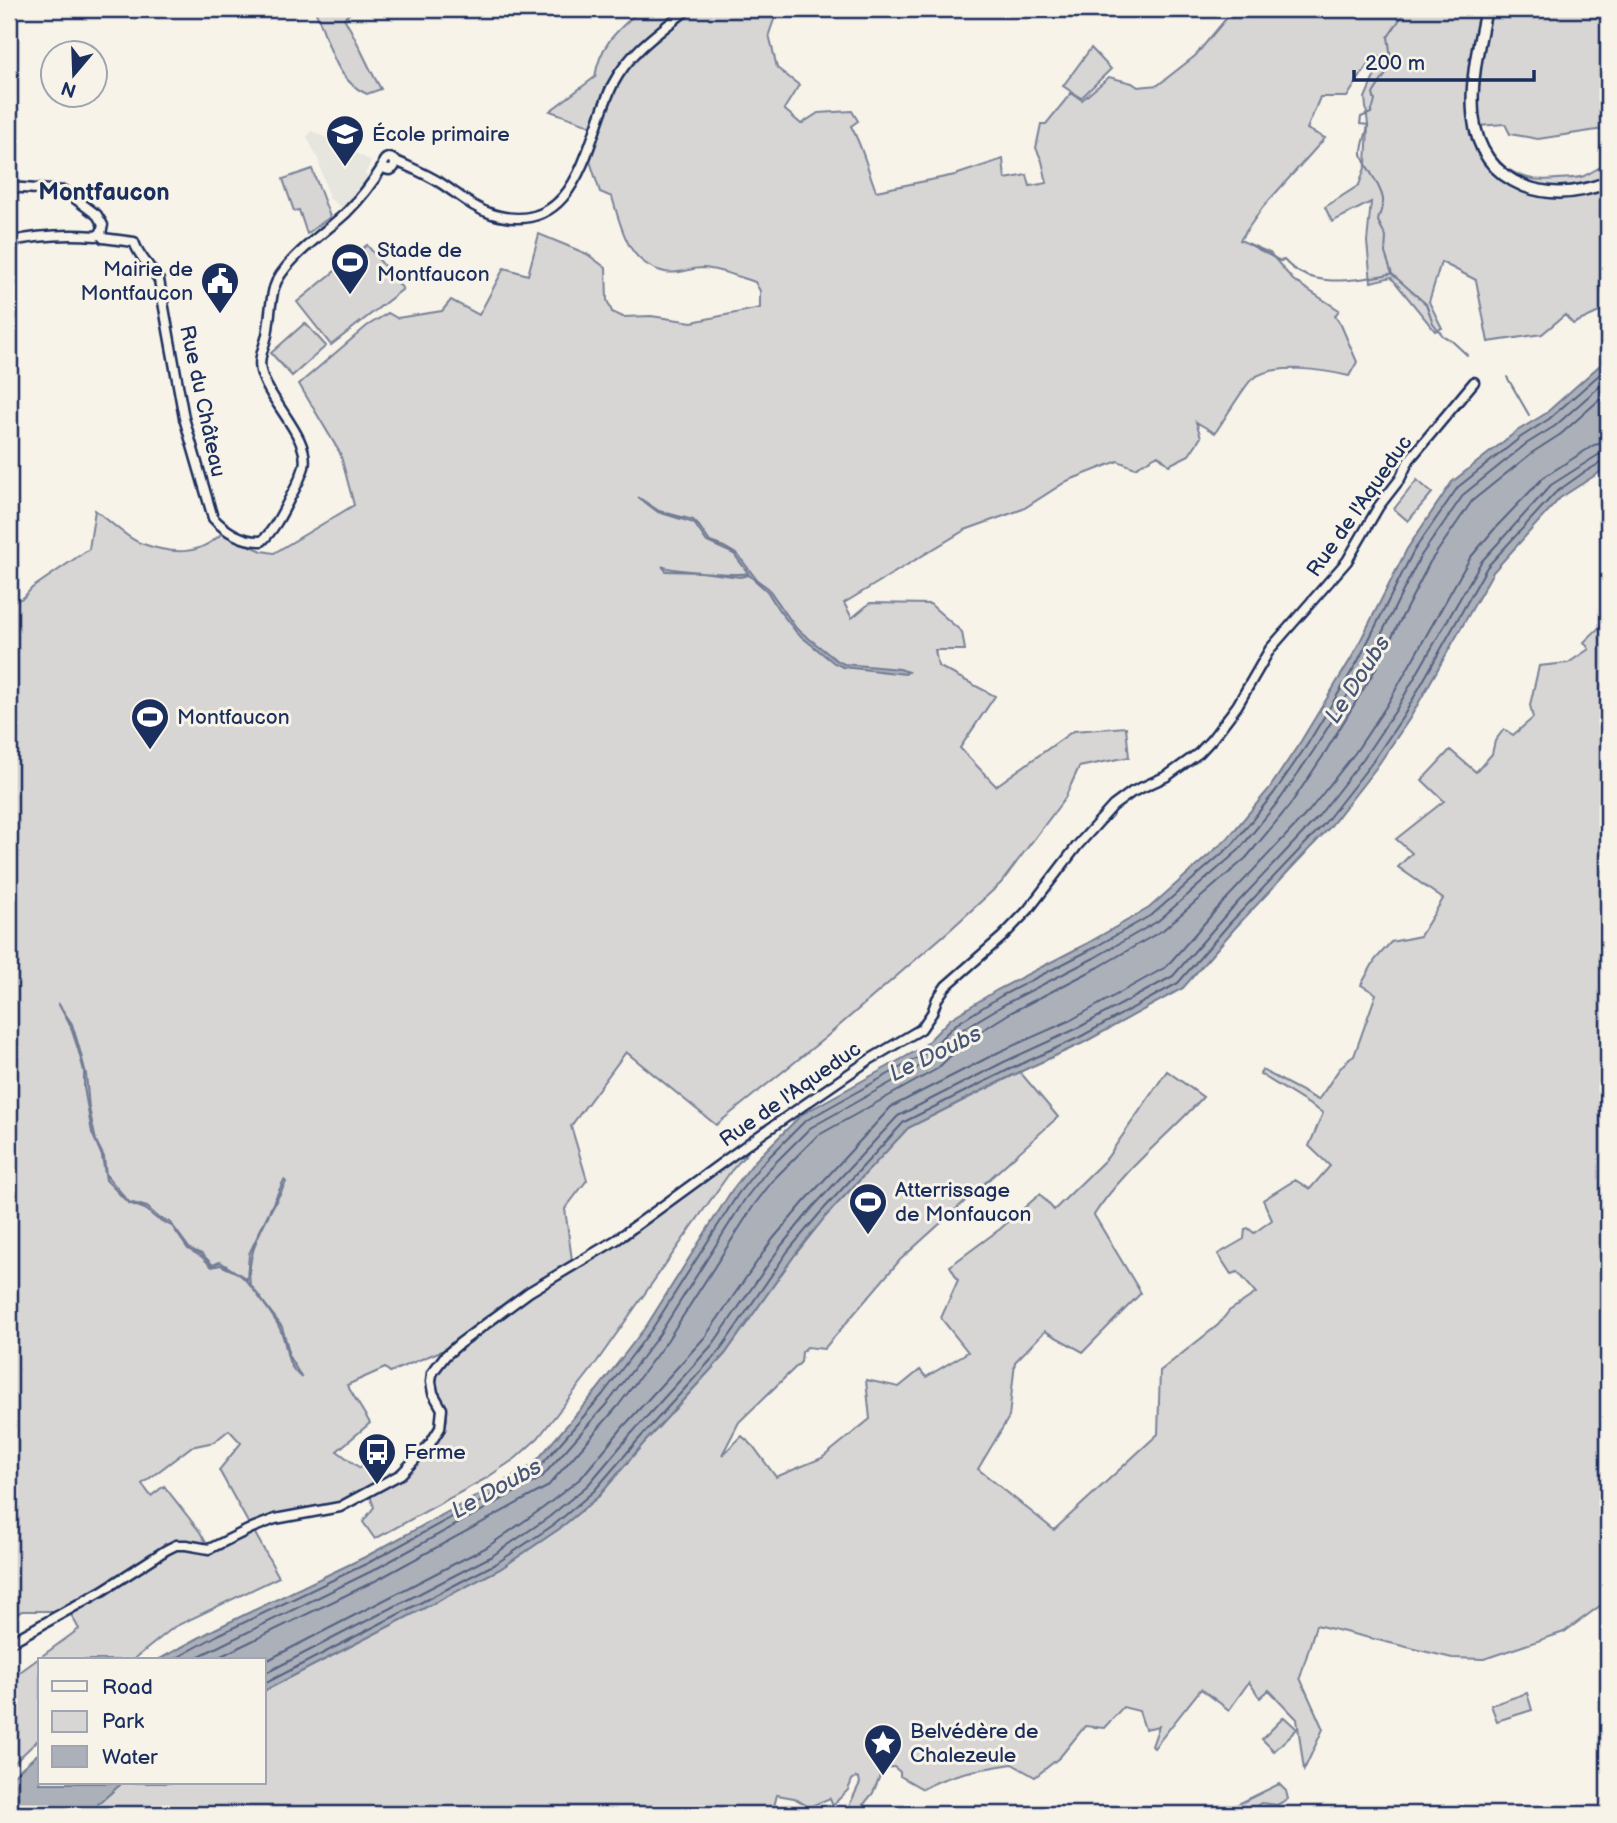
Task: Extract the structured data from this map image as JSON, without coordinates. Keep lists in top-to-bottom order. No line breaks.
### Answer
{"streets":{"street":["Rue du Château","Rue de l'Aqueduc"]},"districts":["Montfaucon"],"water":["Le Doubs"],"places":{"school or university":["École primaire"],"sports":["Stade de Montfaucon","Montfaucon","Atterrissage de Monfaucon"],"public building":["Mairie de Montfaucon"],"bus stop":["Ferme"],"place":["Belvédère de Chalezeule"]},"legend":["Road","Park","Water"],"scale_bar":"200 m","north":"bottom"}
